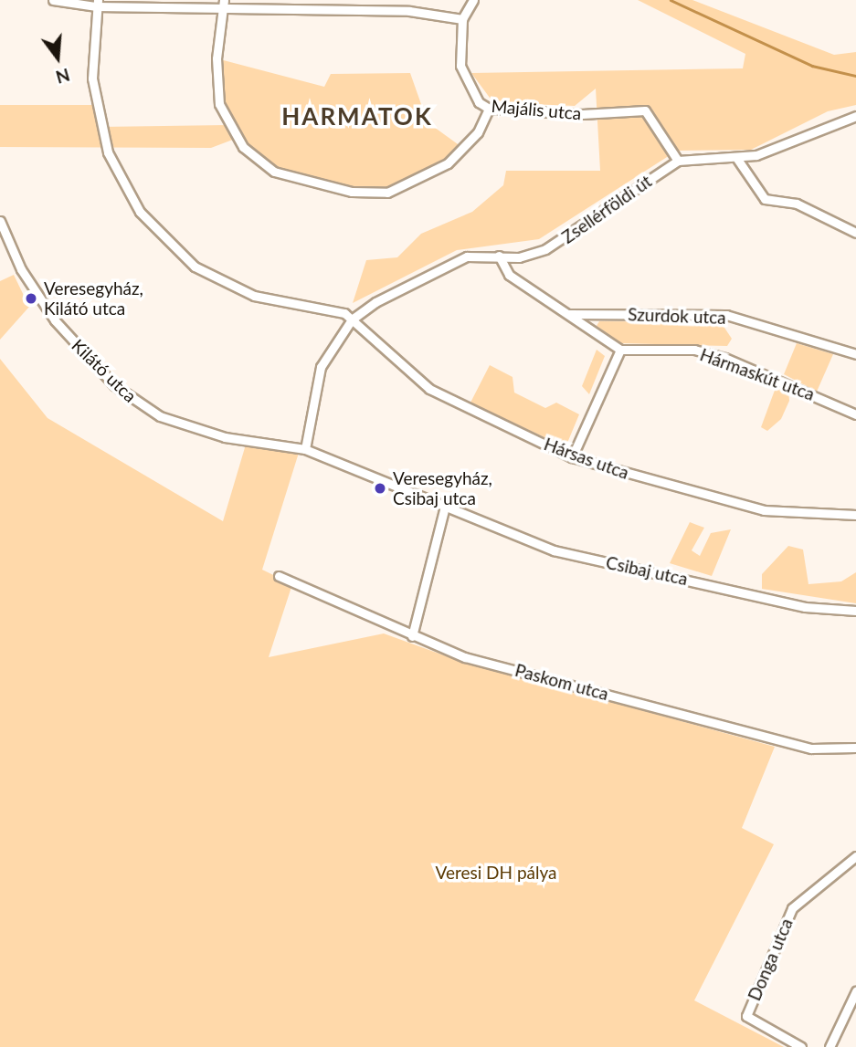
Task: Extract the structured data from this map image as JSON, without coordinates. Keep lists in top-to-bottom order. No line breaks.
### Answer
{"streets":{"street":["Majális utca","Zsellérföldi út","Szurdok utca","Kilátó utca","Hármaskút utca","Hársas utca","Csibaj utca","Paskom utca","Donga utca"]},"crossings":[["Majális utca","Zsellérföldi út"],["Zsellérföldi út","Kilátó utca"],["Zsellérföldi út","Hársas utca"],["Zsellérföldi út","Csibaj utca"],["Kilátó utca","Csibaj utca"]],"districts":["HARMATOK"],"parks":["Veresi DH pálya"],"places":["Veresegyház, Kilátó utca","Veresegyház, Csibaj utca"],"north":"bottom"}
